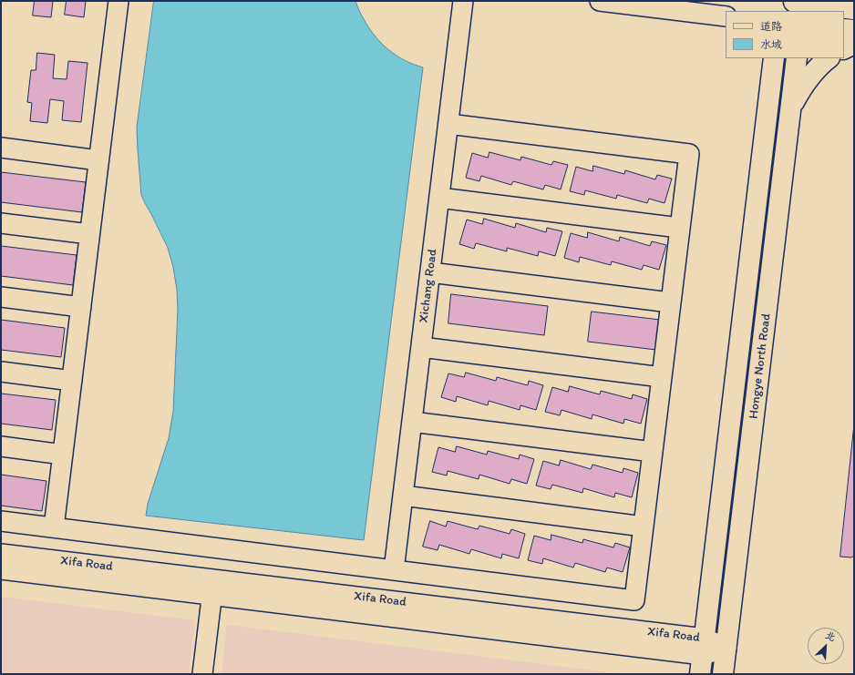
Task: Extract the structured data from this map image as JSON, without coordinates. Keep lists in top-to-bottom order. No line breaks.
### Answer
{"streets":{"main road":["Hongye North Road"],"street":["Xichang Road","Xifa Road"]},"crossings":[["Hongye North Road","Xifa Road"]],"legend":["道路","水域"],"north":"top right"}
